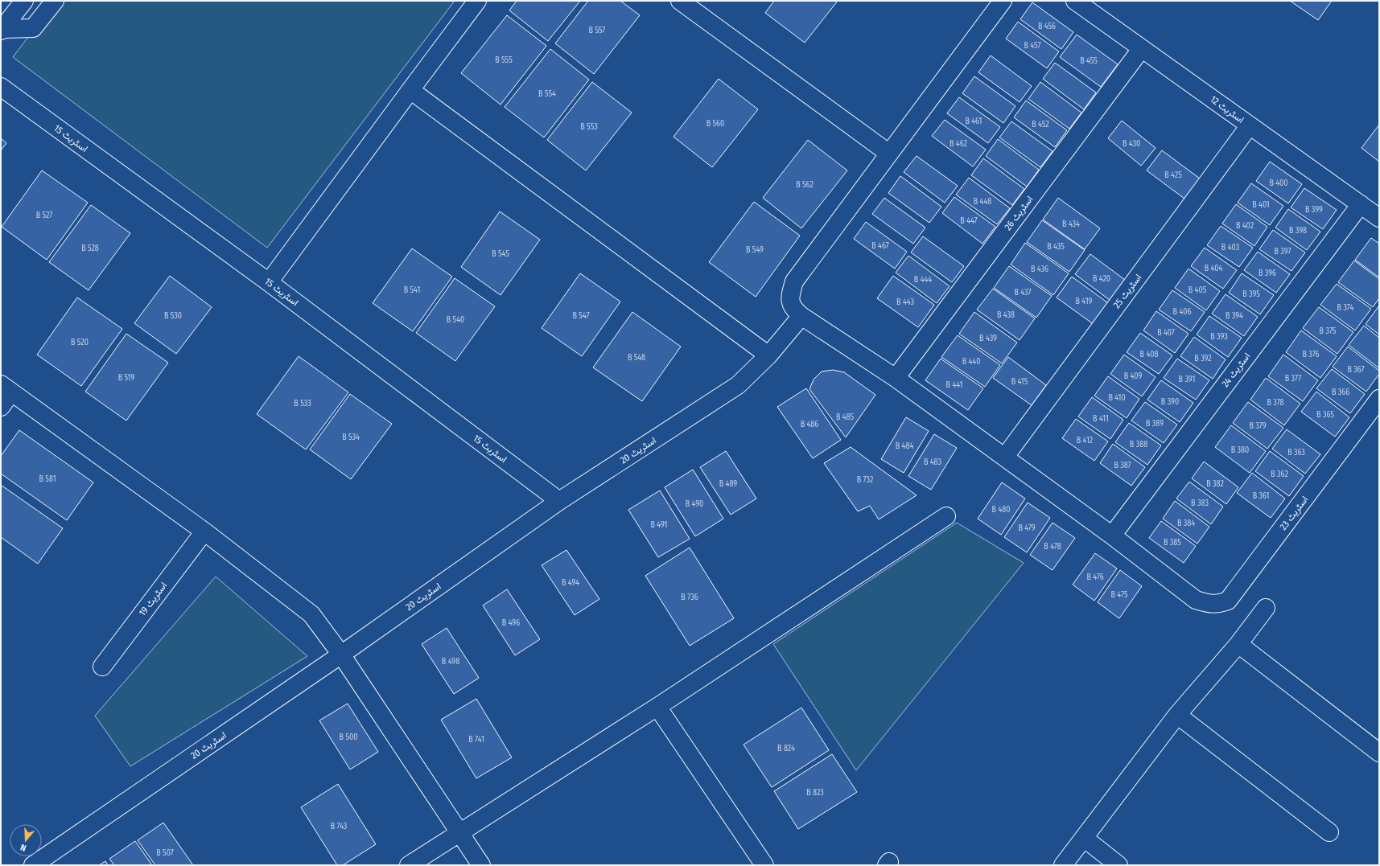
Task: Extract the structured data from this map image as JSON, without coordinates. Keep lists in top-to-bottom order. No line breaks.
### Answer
{"streets":{"street":["اسٹریٹ 12","اسٹریٹ 15","اسٹریٹ 26","اسٹریٹ 25","اسٹریٹ 24","اسٹریٹ 20","اسٹریٹ 23","اسٹریٹ 19"]},"crossings":[["اسٹریٹ 12","اسٹریٹ 26"],["اسٹریٹ 12","اسٹریٹ 25"],["اسٹریٹ 12","اسٹریٹ 24"],["اسٹریٹ 15","اسٹریٹ 20"],["اسٹریٹ 24","اسٹریٹ 23"]],"house_numbers":["B 456","B 557","B 457","B 555","B 455","B 554","B 461","B 560","B 452","B 553","B 462","B 430","B 425","B 400","B 562","B 448","B 401","B 399","B 527","B 447","B 434","B 402","B 398","B 467","B 435","B 403","B 528","B 549","B 397","B 545","B 404","B 436","B 396","B 420","B 444","B 541","B 405","B 437","B 395","B 419","B 443","B 374","B 406","B 438","B 530","B 547","B 394","B 540","B 375","B 407","B 393","B 439","B 520","B 408","B 376","B 548","B 392","B 440","B 367","B 409","B 519","B 377","B 391","B 415","B 441","B 366","B 410","B 390","B 378","B 533","B 365","B 485","B 411","B 389","B 486","B 379","B 534","B 412","B 388","B 484","B 380","B 363","B 483","B 387","B 362","B 581","B 732","B 489","B 382","B 361","B 383","B 490","B 480","B 384","B 491","B 479","B 385","B 478","B 476","B 494","B 475","B 736","B 496","B 498","B 500","B 741","B 824","B 823","B 743","B 507"],"north":"bottom"}
